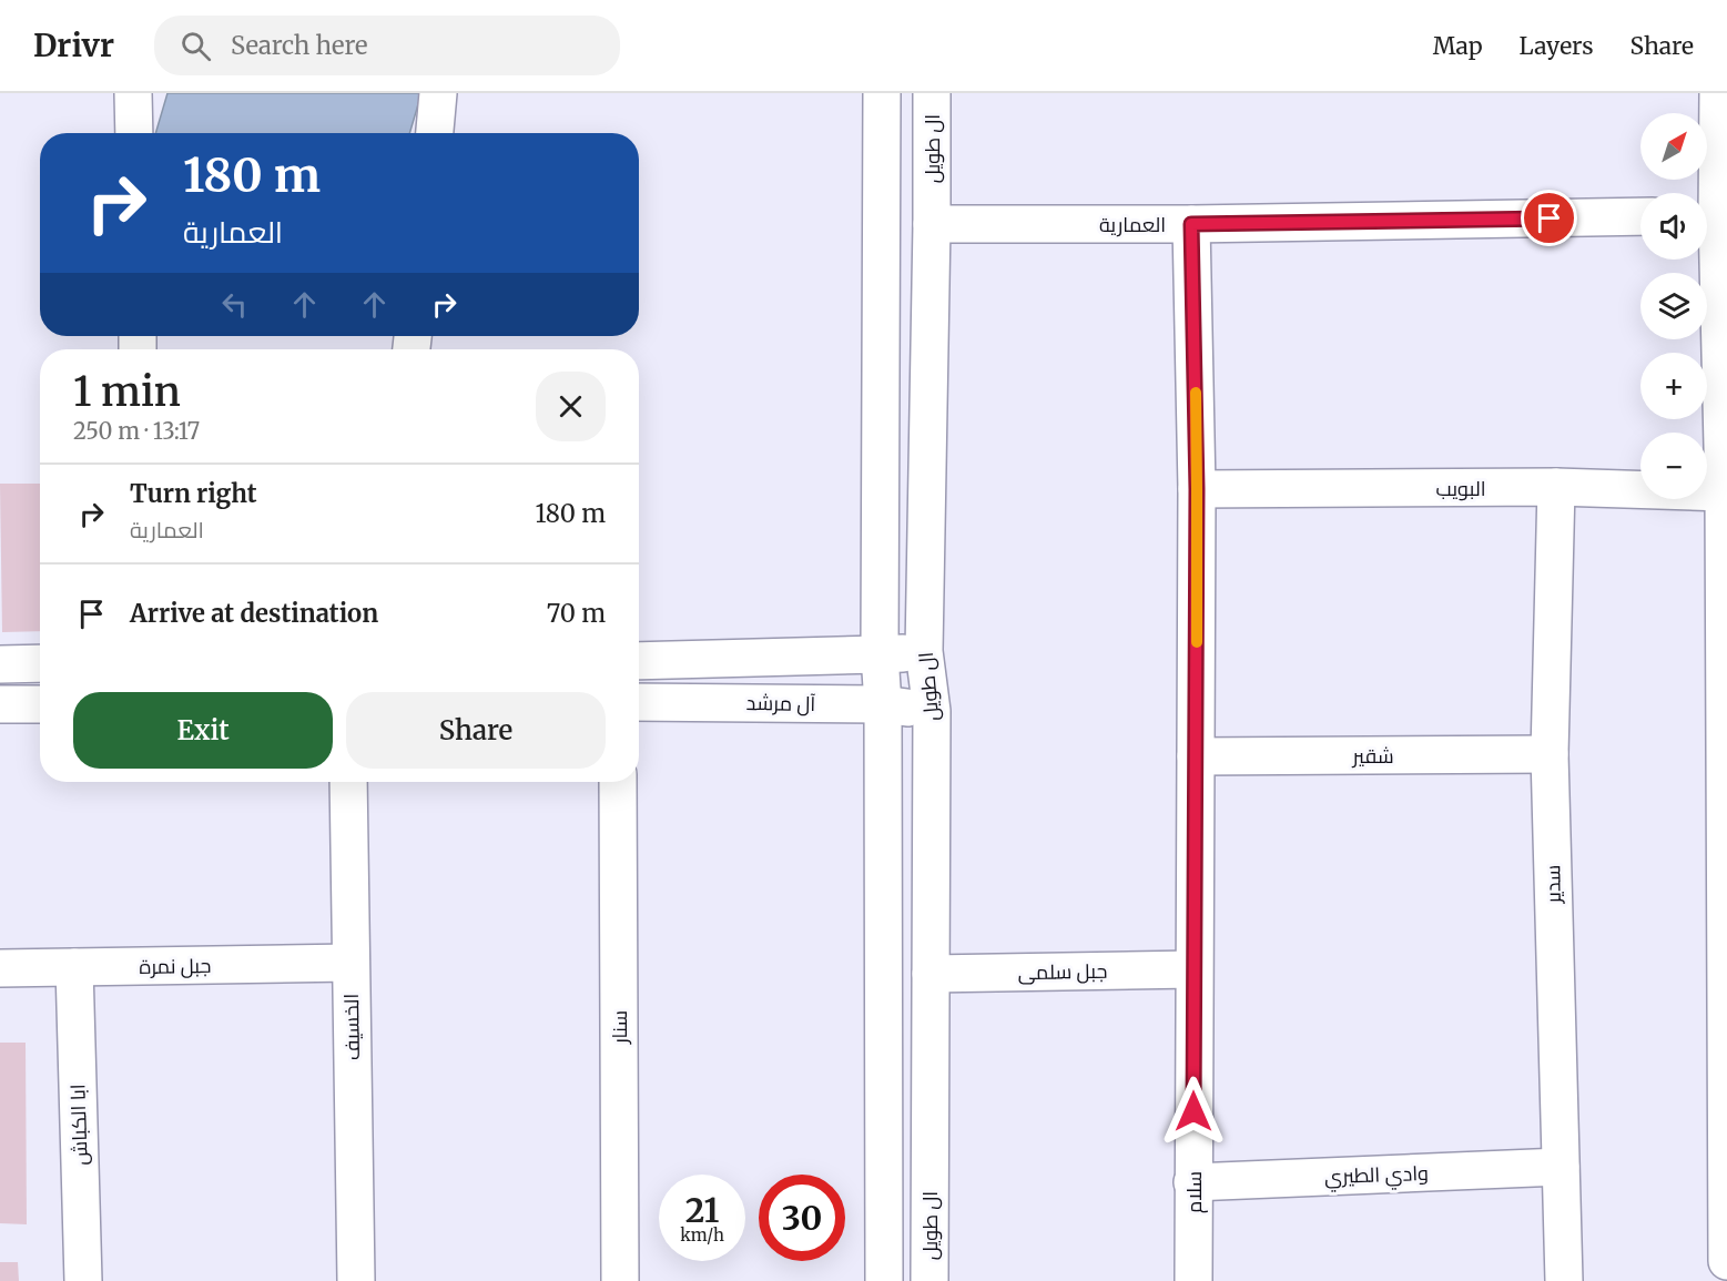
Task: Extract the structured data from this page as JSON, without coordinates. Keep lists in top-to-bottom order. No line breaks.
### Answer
{"streets":{"street":["ال طويل","العمارية","البويب","آل مرشد","شقير","سدير","جبل نمرة","جبل سلمى","الخسيف","سنار","ابا الكباش","وادي الطيري","سلام"]},"crossings":[["ال طويل","العمارية"],["ال طويل","آل مرشد"],["ال طويل","جبل سلمى"],["العمارية","سلام"],["البويب","سدير"],["البويب","سلام"],["شقير","سدير"],["شقير","سلام"],["سدير","وادي الطيري"],["جبل نمرة","الخسيف"],["جبل نمرة","ابا الكباش"],["جبل سلمى","سلام"],["وادي الطيري","سلام"]],"north":"top right","page":{"header":"Drivr","search":"Search here","nav":["Map","Layers","Share"],"map_buttons":["+","−"],"turn":["180 m","العمارية"],"heading":["1 min","250 m · 13:17"],"list":[{"name":"Turn right","note":"العمارية","value":"180 m"},{"name":"Arrive at destination","value":"70 m"}],"buttons":["Exit","Share"],"speed":"21 km/h","limit":"30"}}
